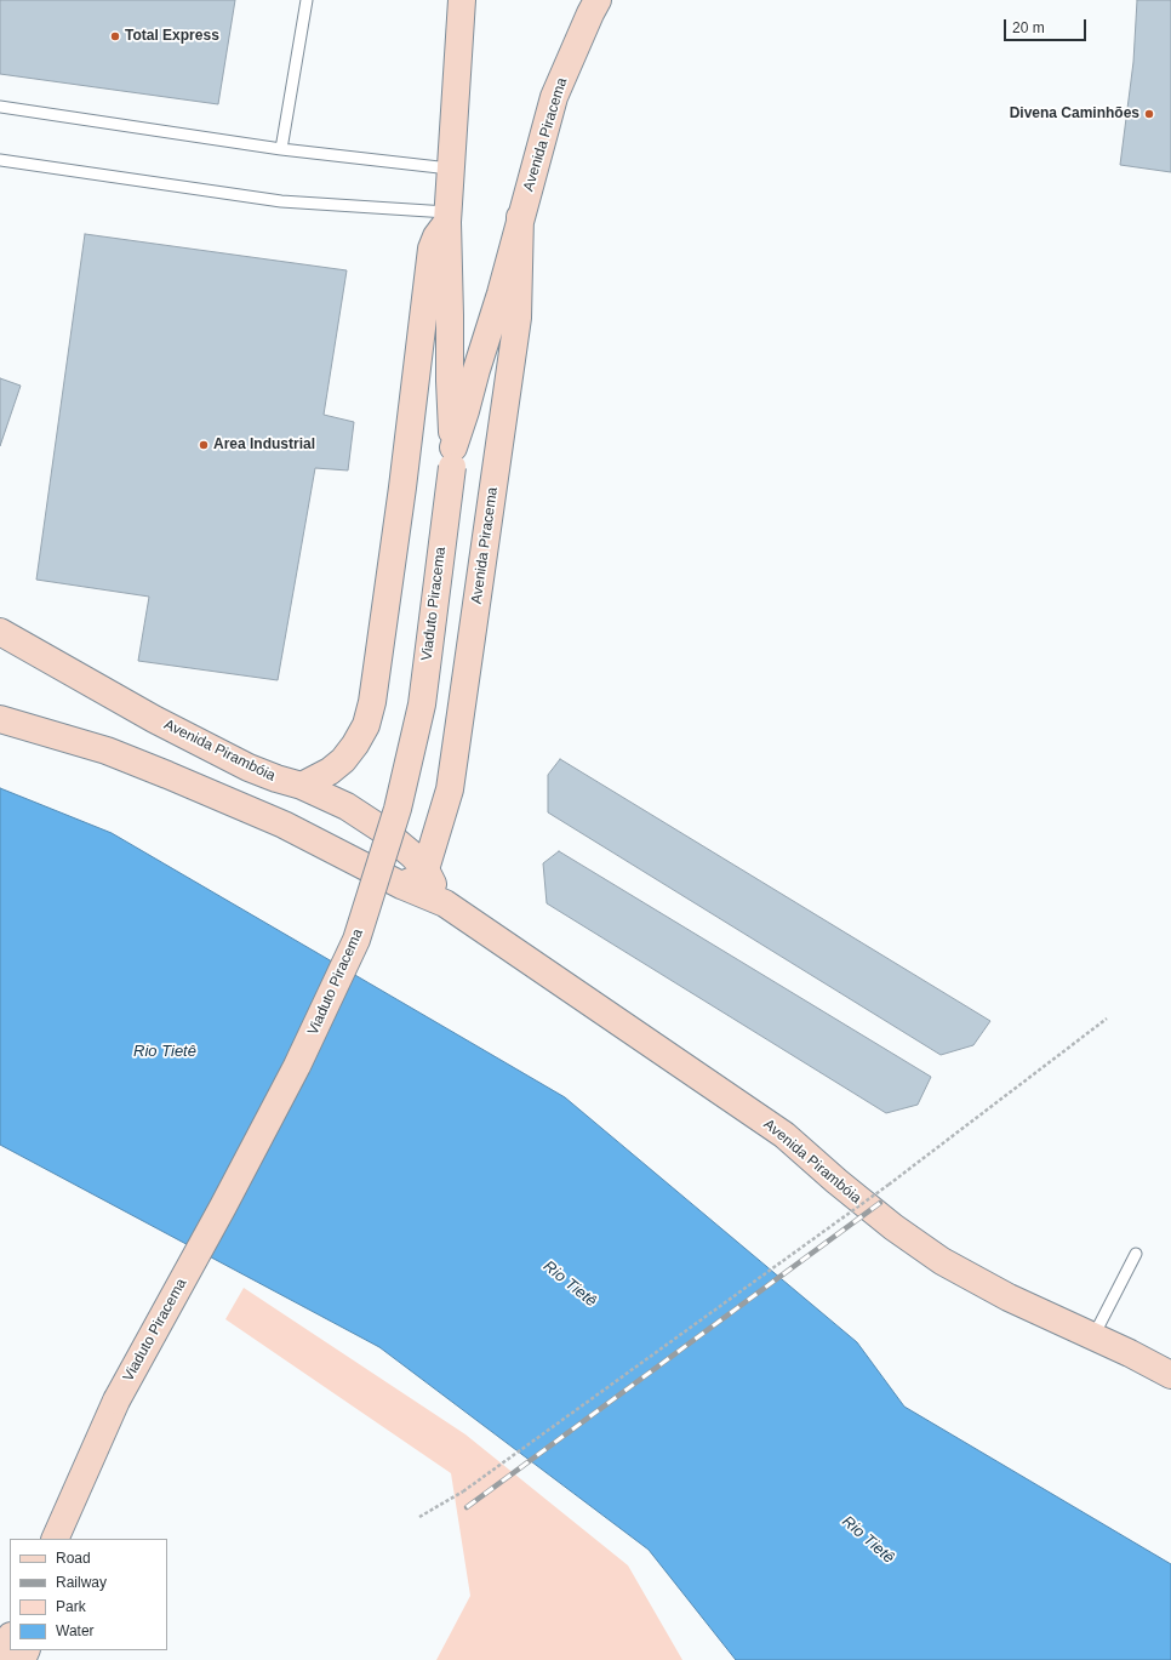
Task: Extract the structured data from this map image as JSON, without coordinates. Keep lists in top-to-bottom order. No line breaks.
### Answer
{"streets":{"main road":["Avenida Piracema","Viaduto Piracema","Avenida Pirambóia"]},"crossings":[["Avenida Piracema","Viaduto Piracema"],["Avenida Piracema","Avenida Pirambóia"]],"water":["Rio Tietê"],"places":["Total Express","Divena Caminhões","Area Industrial"],"legend":["Road","Railway","Park","Water"],"scale_bar":"20 m"}
